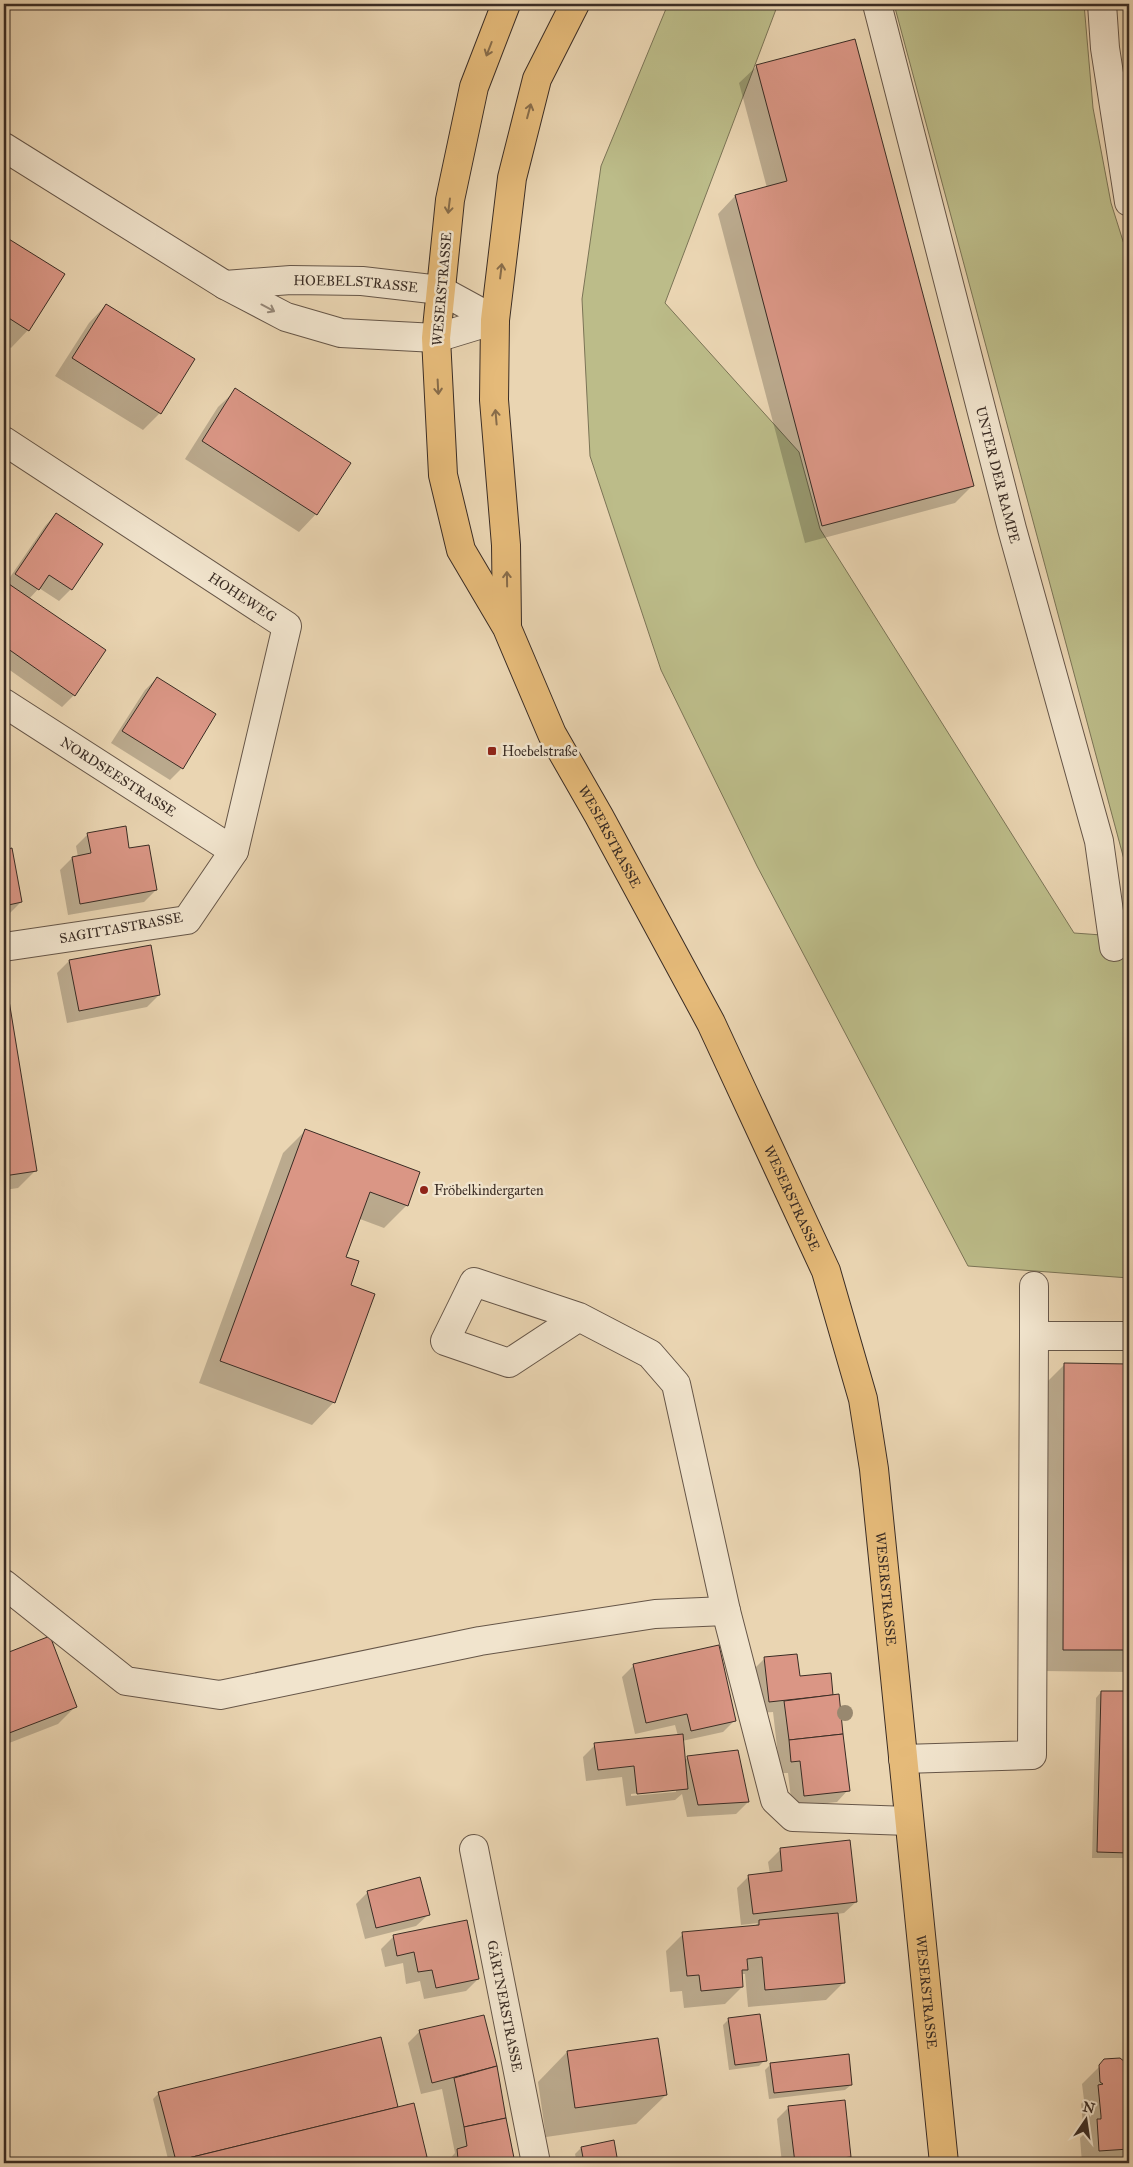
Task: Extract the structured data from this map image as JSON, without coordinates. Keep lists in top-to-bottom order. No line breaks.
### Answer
{"streets":{"main road":["WESERSTRASSE"],"street":["HOEBELSTRASSE","UNTER DER RAMPE","HOHEWEG","NORDSEESTRASSE","SAGITTASTRASSE","GÄRTNERSTRASSE"]},"crossings":[["HOEBELSTRASSE","WESERSTRASSE"],["HOHEWEG","NORDSEESTRASSE"],["HOHEWEG","SAGITTASTRASSE"],["NORDSEESTRASSE","SAGITTASTRASSE"]],"places":{"transit":["Hoebelstraße"],"other":["Fröbelkindergarten"]},"north":"top"}
